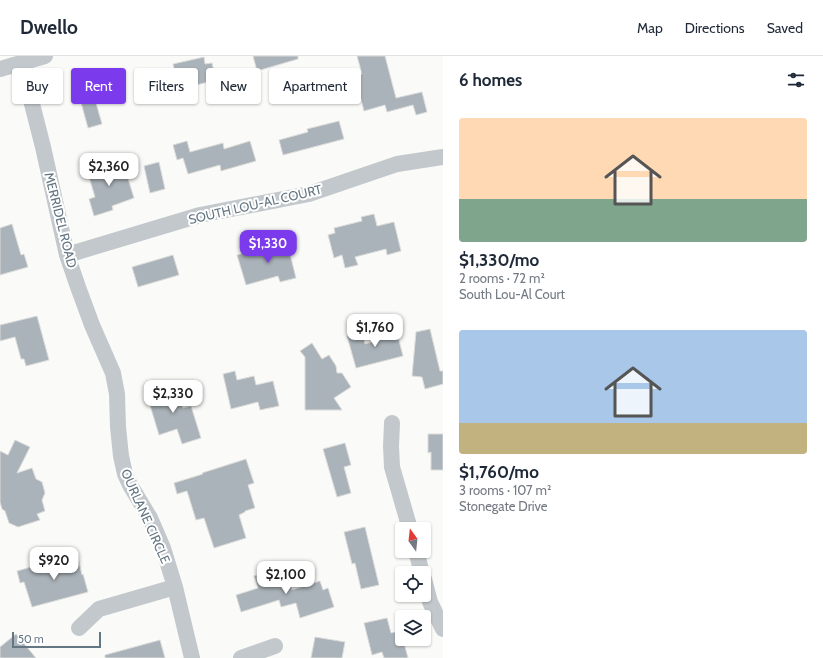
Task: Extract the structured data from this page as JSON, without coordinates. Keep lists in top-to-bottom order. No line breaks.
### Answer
{"streets":{"street":["SOUTH LOU-AL COURT","MERRIDEL ROAD","OURLANE CIRCLE"]},"crossings":[["SOUTH LOU-AL COURT","MERRIDEL ROAD"],["MERRIDEL ROAD","OURLANE CIRCLE"]],"scale_bar":"50 m","north":"top","page":{"header":"Dwello","nav":["Map","Directions","Saved"],"heading":"6 homes","chip":["Buy","Rent","Filters","New","Apartment"],"list":[{"name":"$1,330/mo","note":"2 rooms · 72 m² · South Lou-Al Court"},{"name":"$1,760/mo","note":"3 rooms · 107 m² · Stonegate Drive"}],"price":["$2,360","$1,330","$1,760","$2,330","$920","$2,100"],"scale":"50 m"}}
